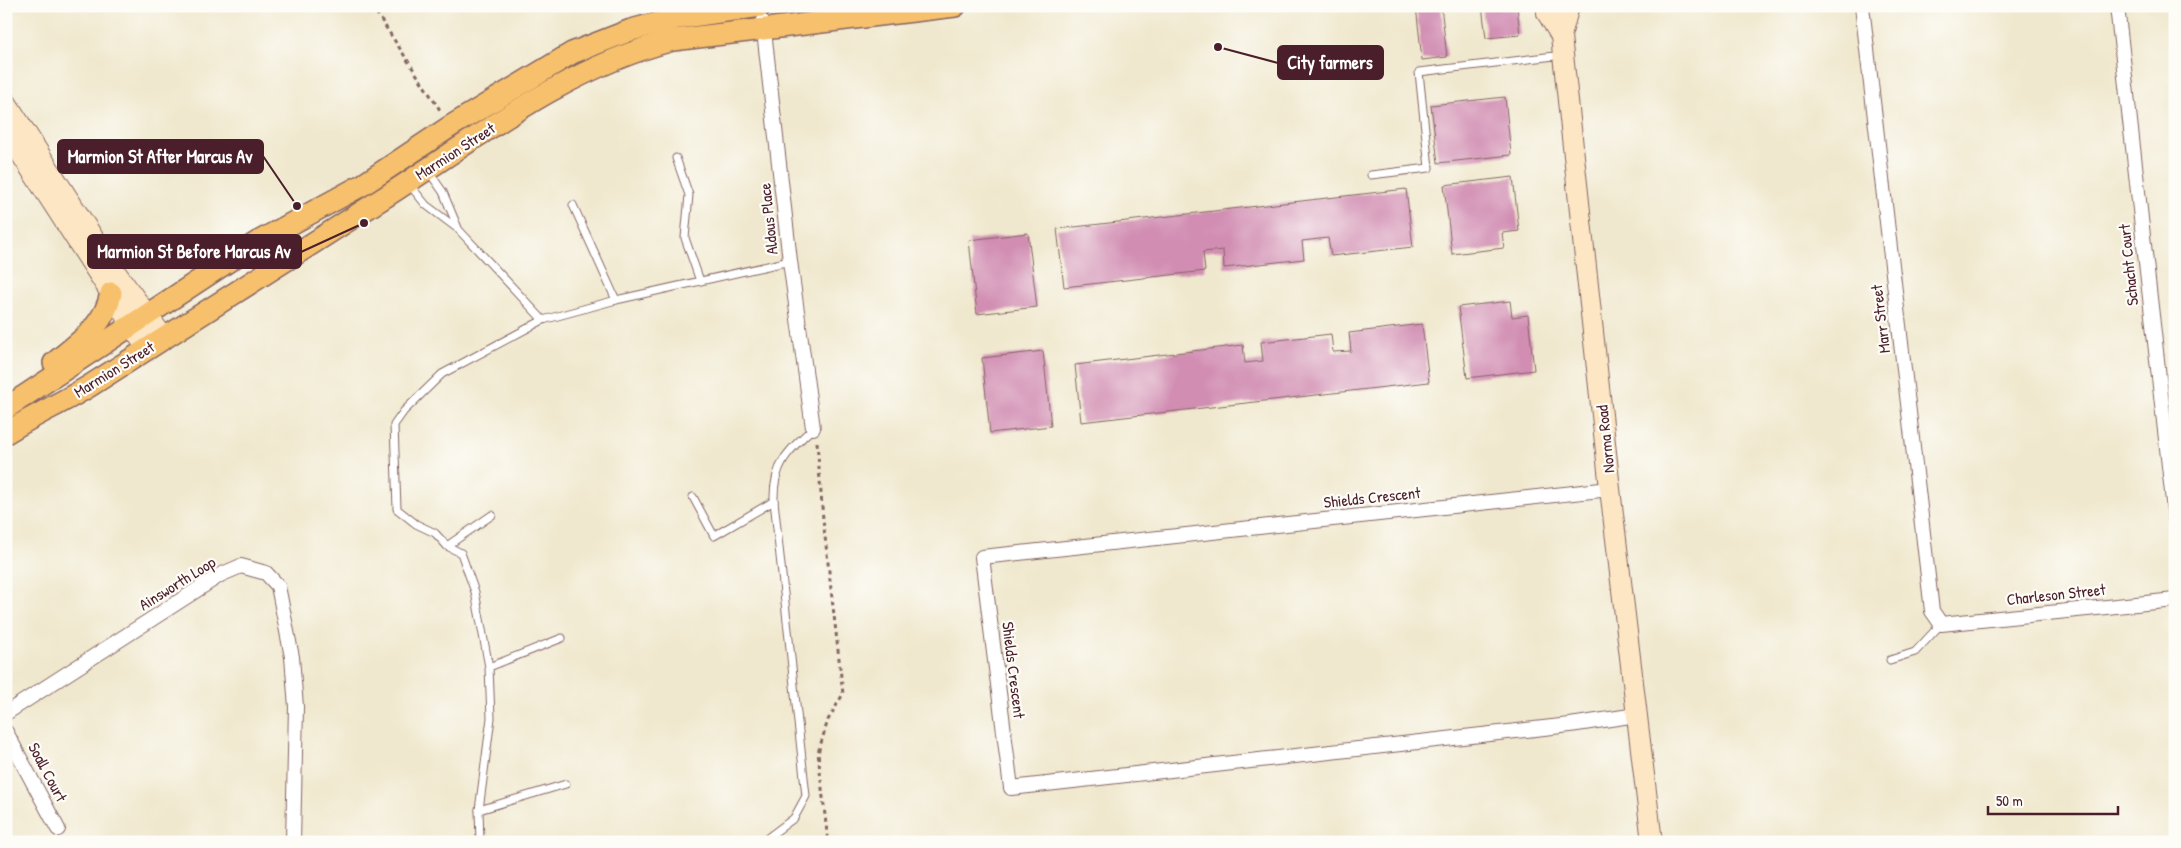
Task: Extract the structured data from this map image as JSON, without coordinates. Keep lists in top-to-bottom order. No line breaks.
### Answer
{"streets":{"main road":["Marmion Street"],"street":["Aldous Place","Schacht Court","Marr Street","Norma Road","Shields Crescent","Ainsworth Loop","Charleson Street","Soall Court"]},"crossings":[["Marmion Street","Aldous Place"],["Marr Street","Charleson Street"],["Norma Road","Shields Crescent"]],"places":["City farmers","Marmion St After Marcus Av","Marmion St Before Marcus Av"],"scale_bar":"50 m"}
